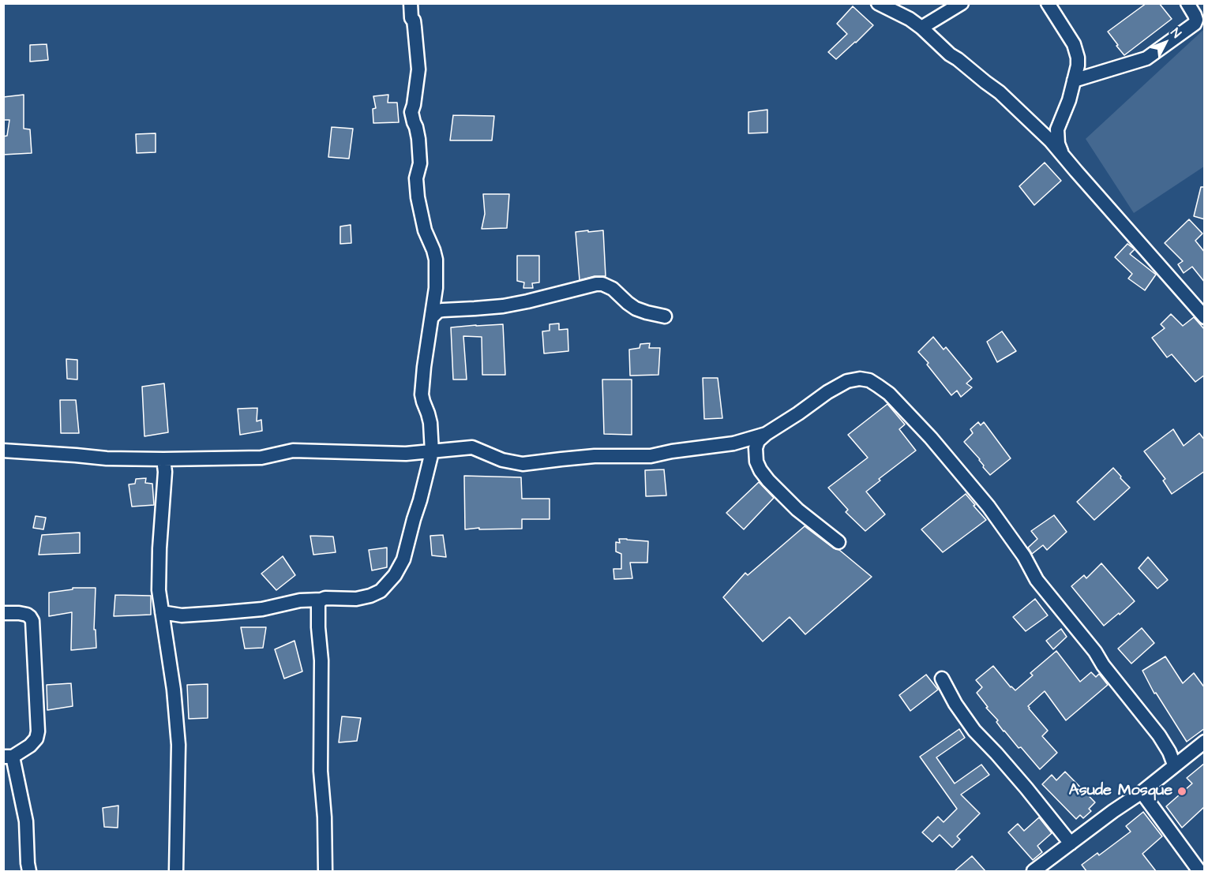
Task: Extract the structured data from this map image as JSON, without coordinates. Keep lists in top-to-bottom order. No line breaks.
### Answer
{"places":["Asude Mosque"],"north":"top right"}
